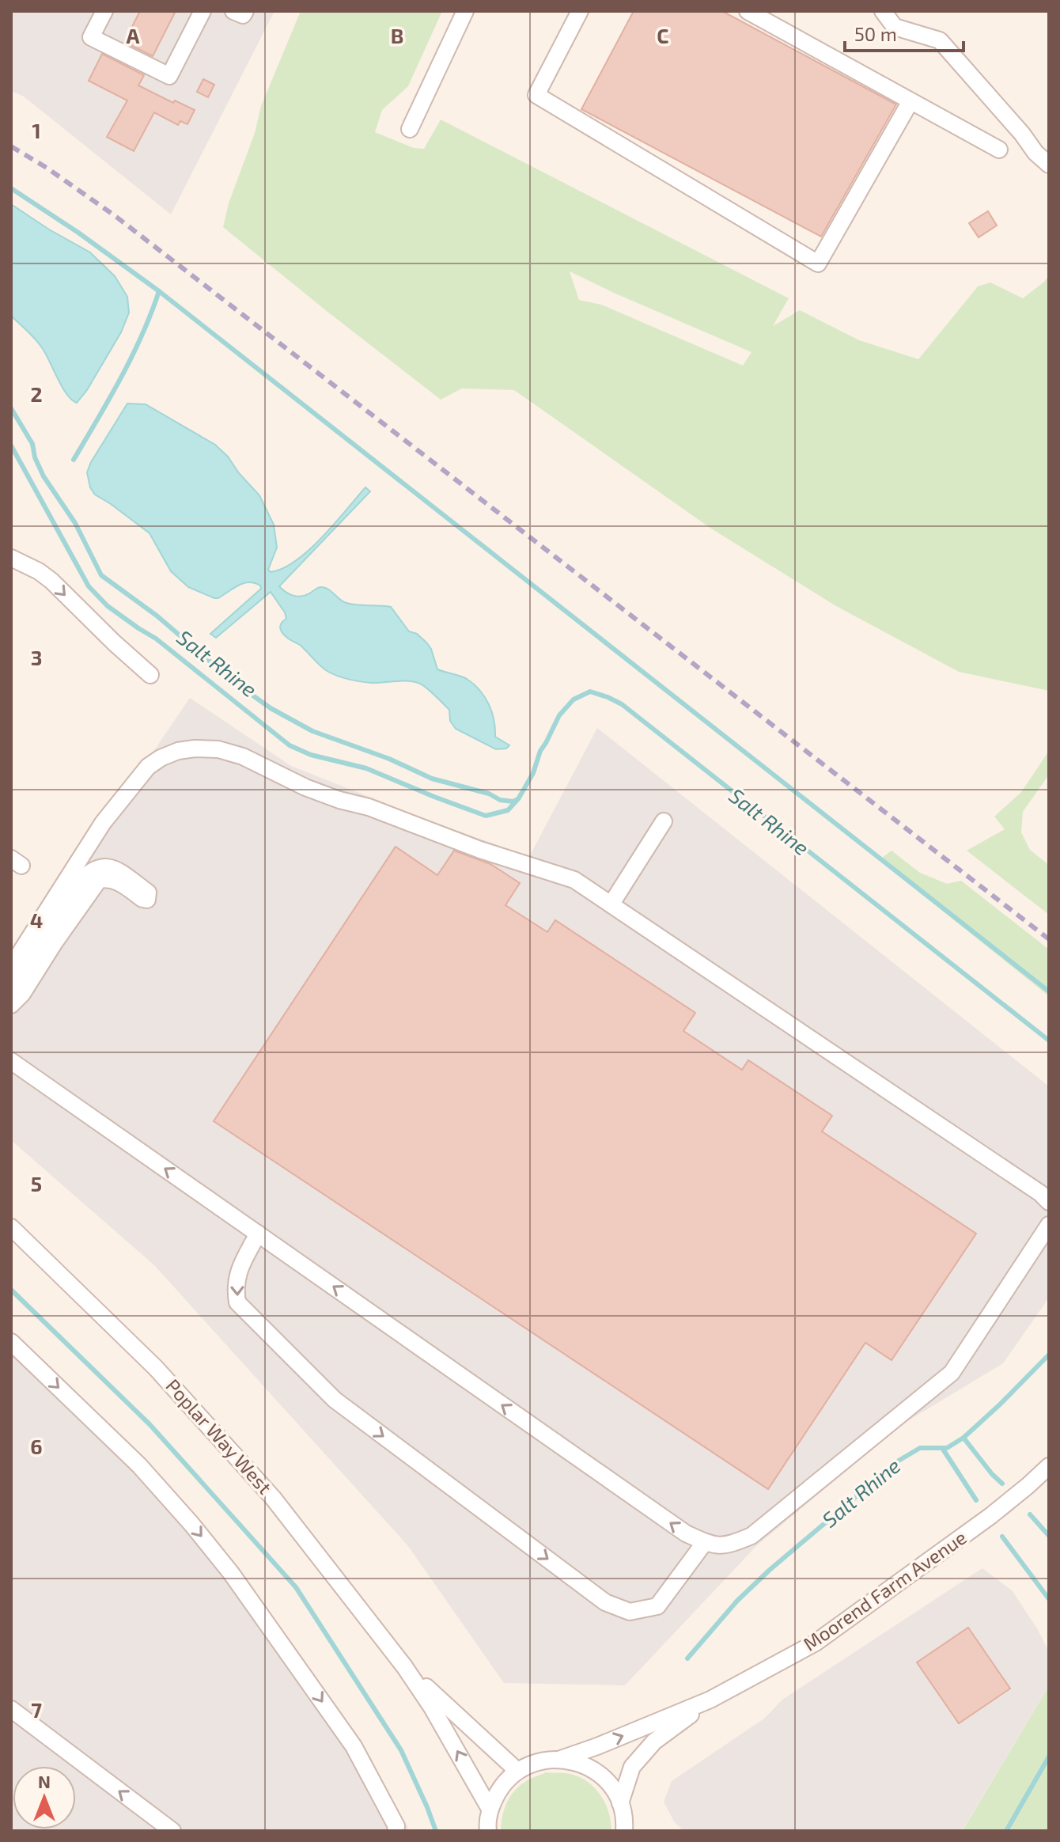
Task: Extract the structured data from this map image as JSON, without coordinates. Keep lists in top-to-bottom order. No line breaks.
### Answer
{"streets":{"street":["Poplar Way West","Moorend Farm Avenue"]},"crossings":[["Poplar Way West","Moorend Farm Avenue"]],"water":["Salt Rhine"],"scale_bar":"50 m","north":"top","grid":{"columns":["A","B","C"],"rows":["1","2","3","4","5","6","7"]}}
